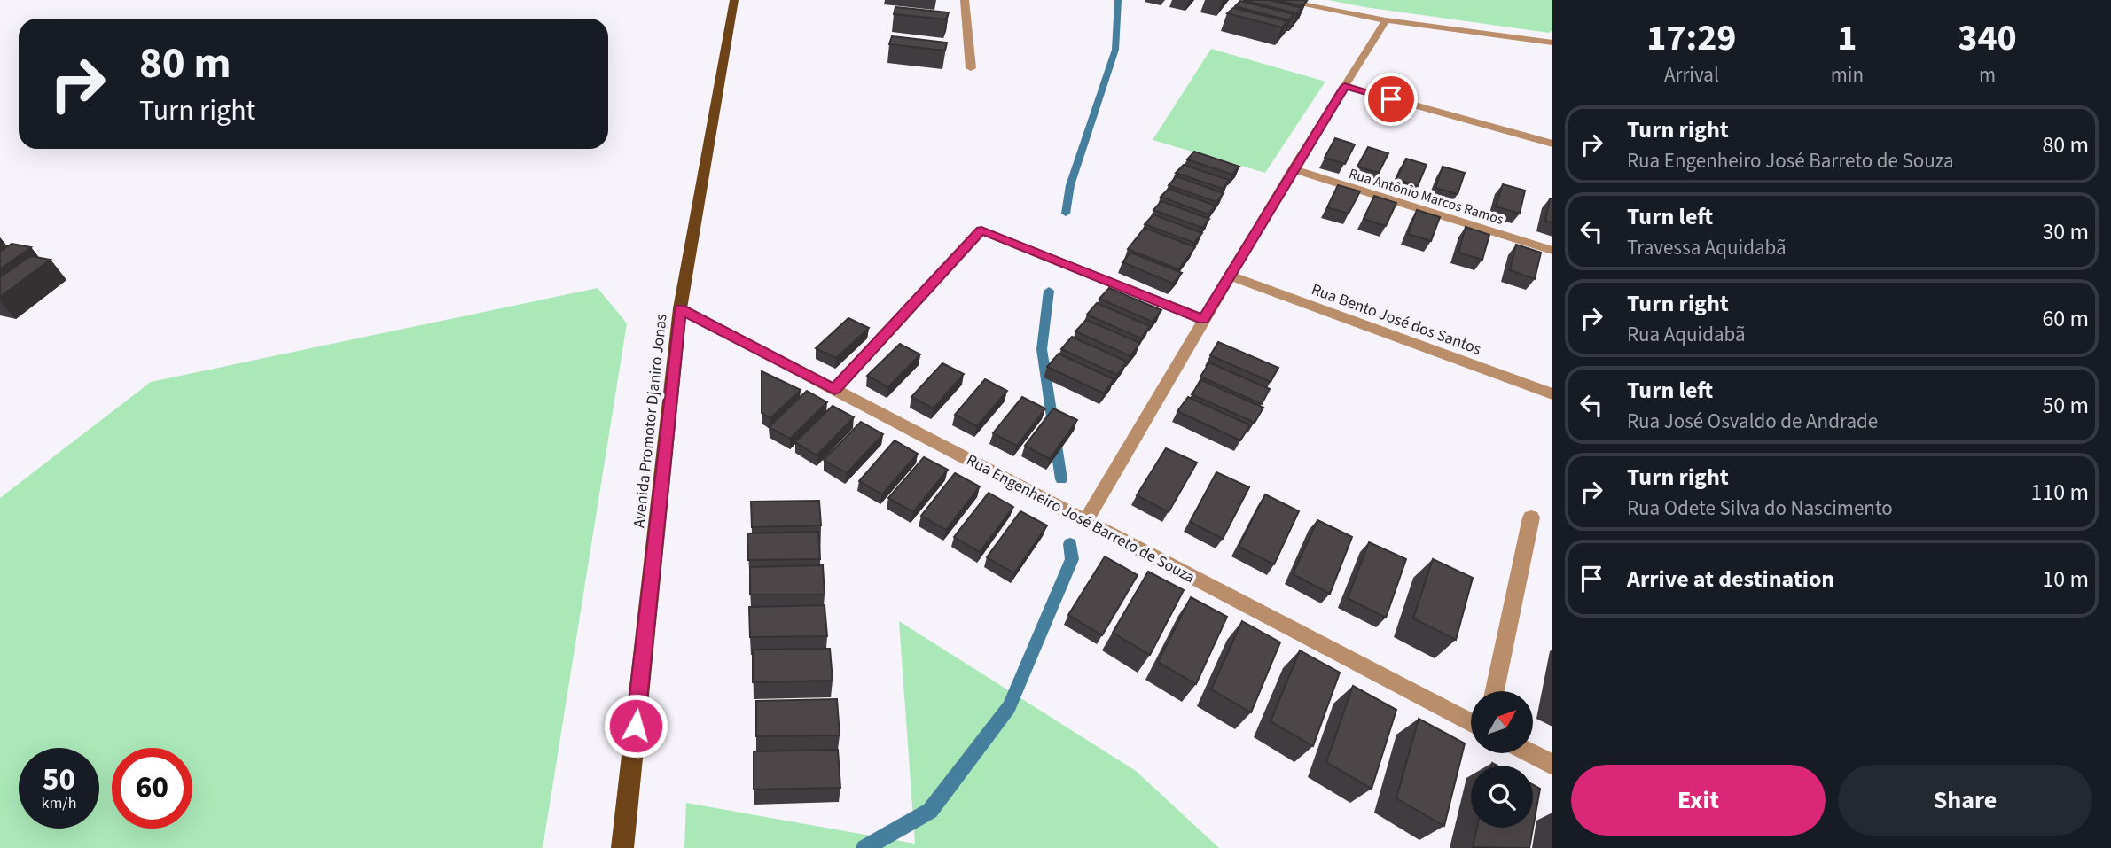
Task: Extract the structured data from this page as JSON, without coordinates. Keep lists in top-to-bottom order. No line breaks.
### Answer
{"streets":{"main road":["Avenida Promotor Djaniro Jonas"],"street":["Rua Antônio Marcos Ramos","Rua Bento José dos Santos","Rua Engenheiro José Barreto de Souza"]},"crossings":[["Avenida Promotor Djaniro Jonas","Rua Engenheiro José Barreto de Souza"]],"north":"top right","page":{"eta":["17:29","Arrival","1","min","340","m"],"turn":["80 m","Turn right"],"list":[{"name":"Turn right","note":"Rua Engenheiro José Barreto de Souza","value":"80 m"},{"name":"Turn left","note":"Travessa Aquidabã","value":"30 m"},{"name":"Turn right","note":"Rua Aquidabã","value":"60 m"},{"name":"Turn left","note":"Rua José Osvaldo de Andrade","value":"50 m"},{"name":"Turn right","note":"Rua Odete Silva do Nascimento","value":"110 m"},{"name":"Arrive at destination","value":"10 m"}],"speed":"50 km/h","limit":"60","buttons":["Exit","Share"]}}
